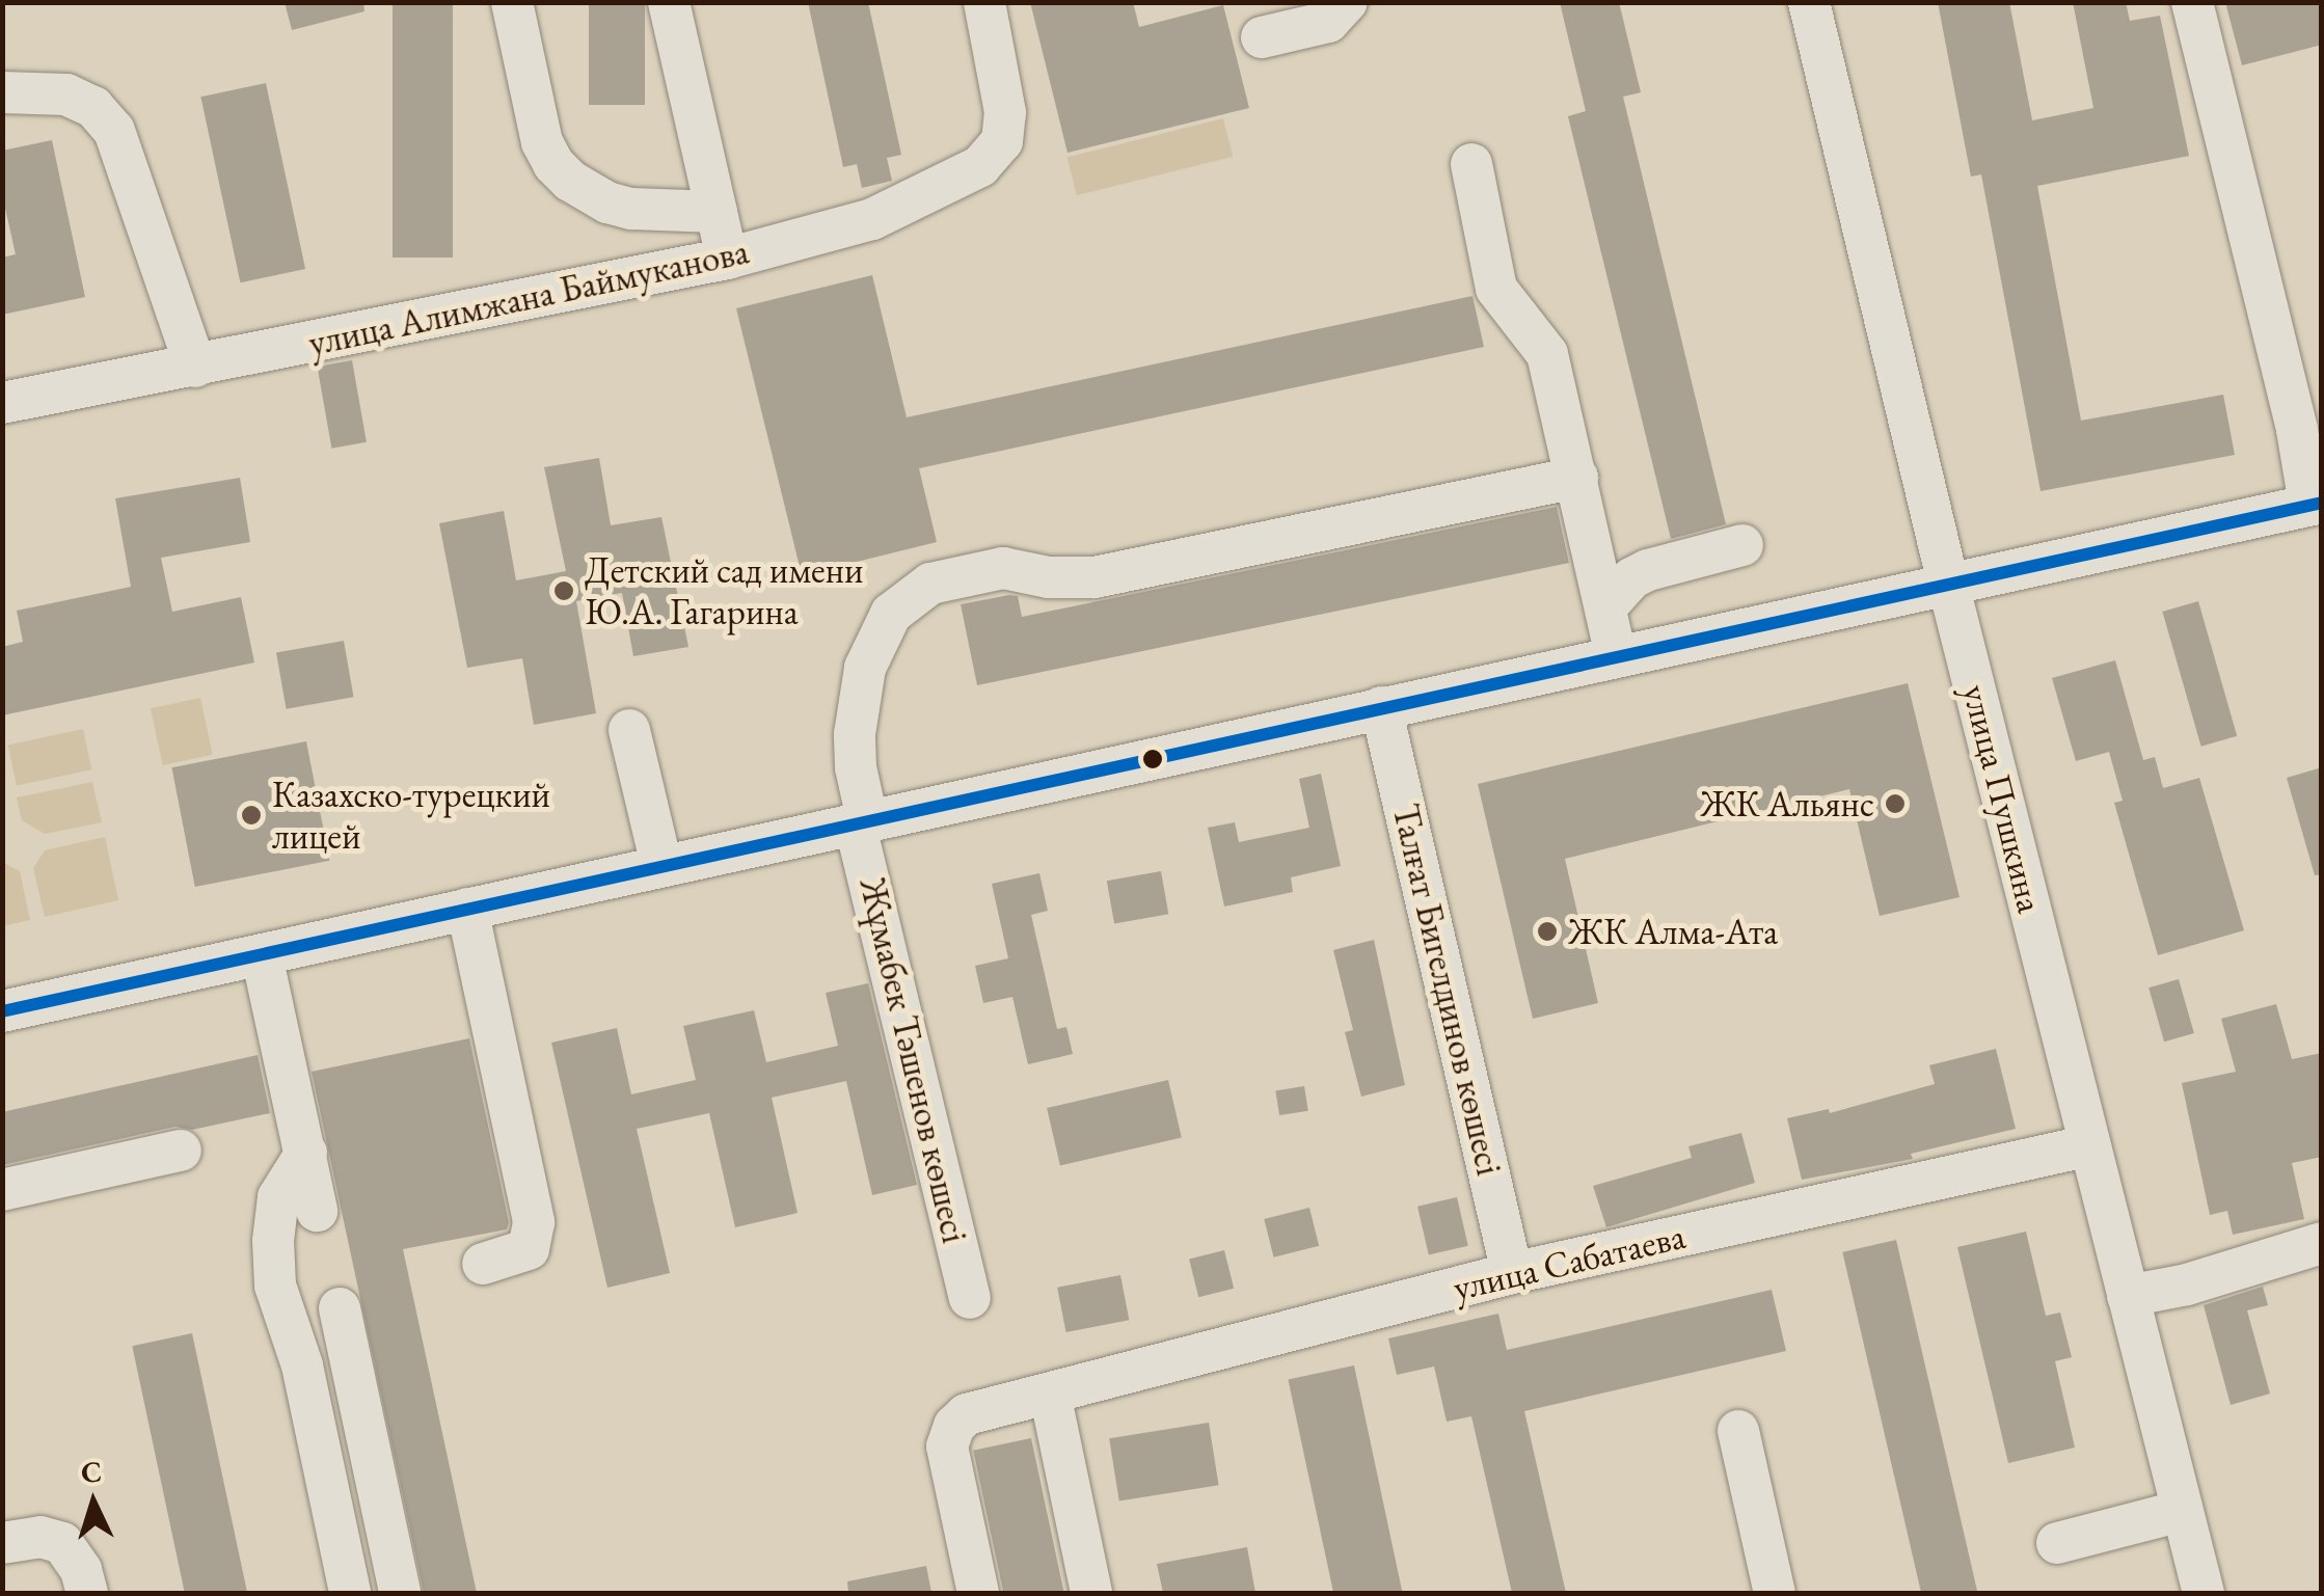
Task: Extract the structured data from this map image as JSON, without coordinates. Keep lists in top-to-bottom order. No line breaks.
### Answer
{"streets":{"street":["улица Алимжана Баймуканова","улица Пушкина","Талғат Бигелдинов көшесі","Жұмабек Тәшенов көшесі","улица Сабатаева"]},"crossings":[["улица Пушкина","улица Сабатаева"],["Талғат Бигелдинов көшесі","улица Сабатаева"]],"places":["Детский сад имени Ю.А. Гагарина","ЖК Альянс","Казахско-турецкий лицей","ЖК Алма-Ата"],"north":"top"}
